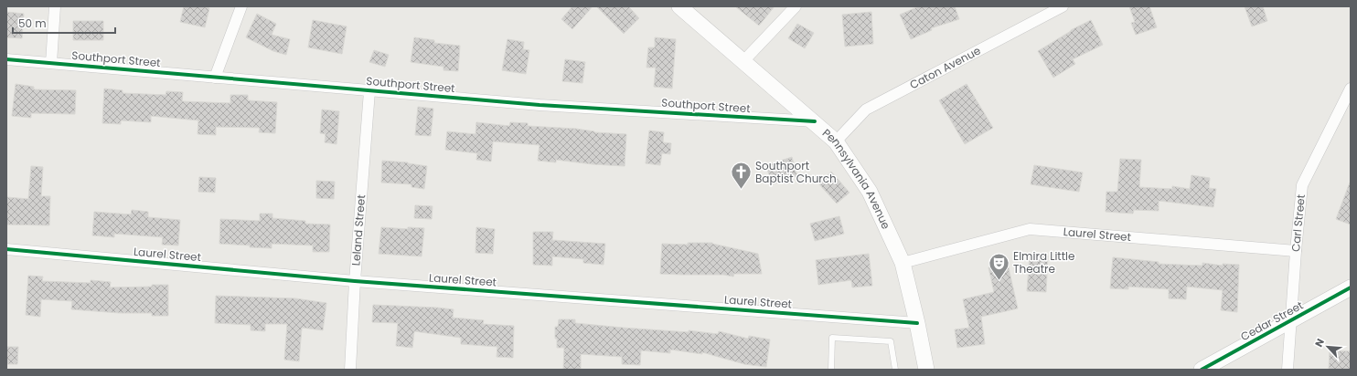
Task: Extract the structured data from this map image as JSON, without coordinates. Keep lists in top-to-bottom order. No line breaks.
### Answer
{"streets":{"main road":["Pennsylvania Avenue","Cedar Street"],"street":["Southport Street","Caton Avenue","Carl Street","Leland Street","Laurel Street"]},"crossings":[["Southport Street","Pennsylvania Avenue"],["Southport Street","Leland Street"],["Caton Avenue","Pennsylvania Avenue"],["Pennsylvania Avenue","Laurel Street"],["Carl Street","Laurel Street"],["Carl Street","Cedar Street"],["Leland Street","Laurel Street"]],"places":{"church":["Southport Baptist Church"],"theatre":["Elmira Little Theatre"]},"scale_bar":"50 m","north":"top left"}
